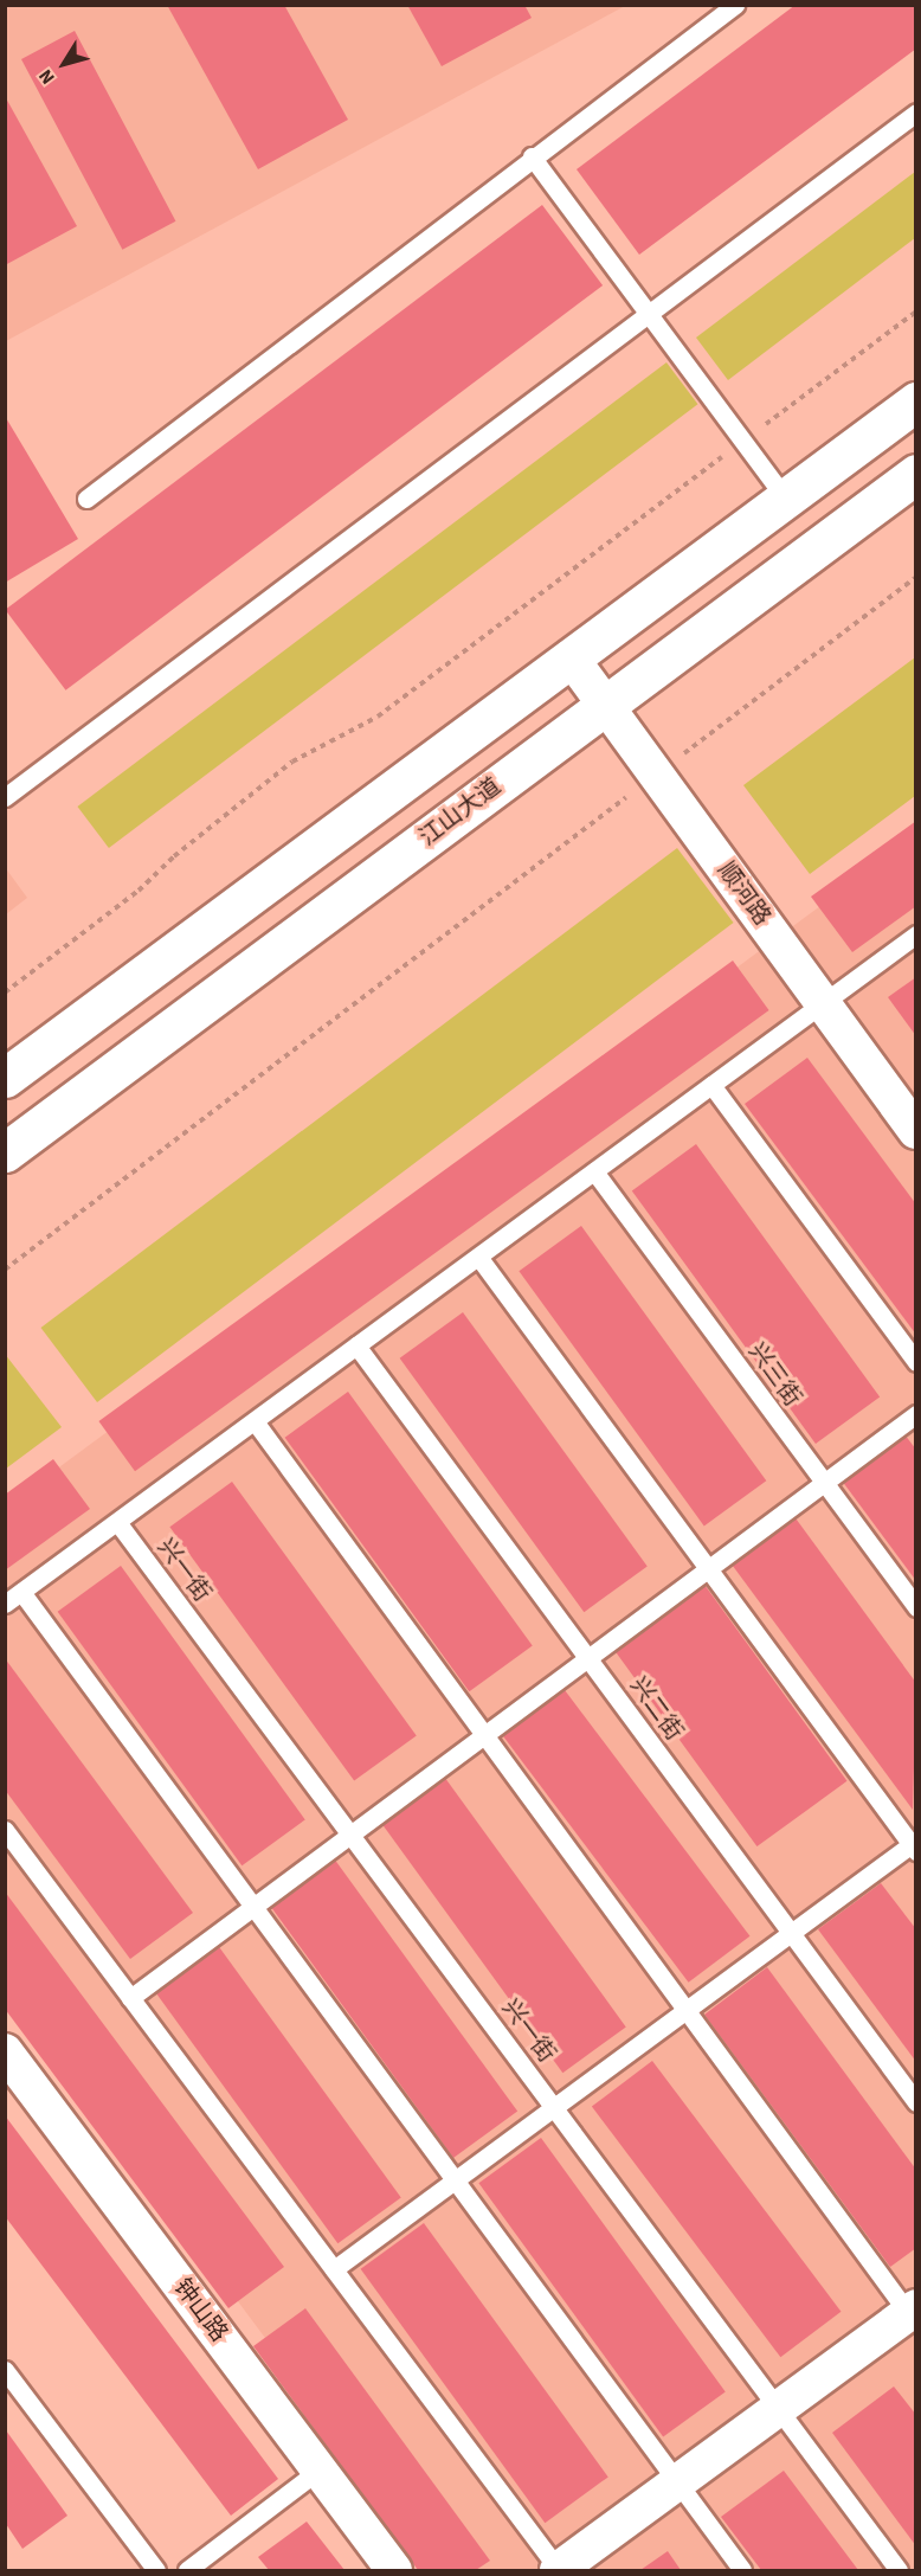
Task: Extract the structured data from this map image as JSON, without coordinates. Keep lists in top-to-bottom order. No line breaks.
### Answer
{"streets":{"main road":["江山大道"],"street":["顺河路","钟山路"],"lane":["兴三街","兴一街","兴二街"]},"crossings":[["江山大道","顺河路"]],"north":"bottom left"}
